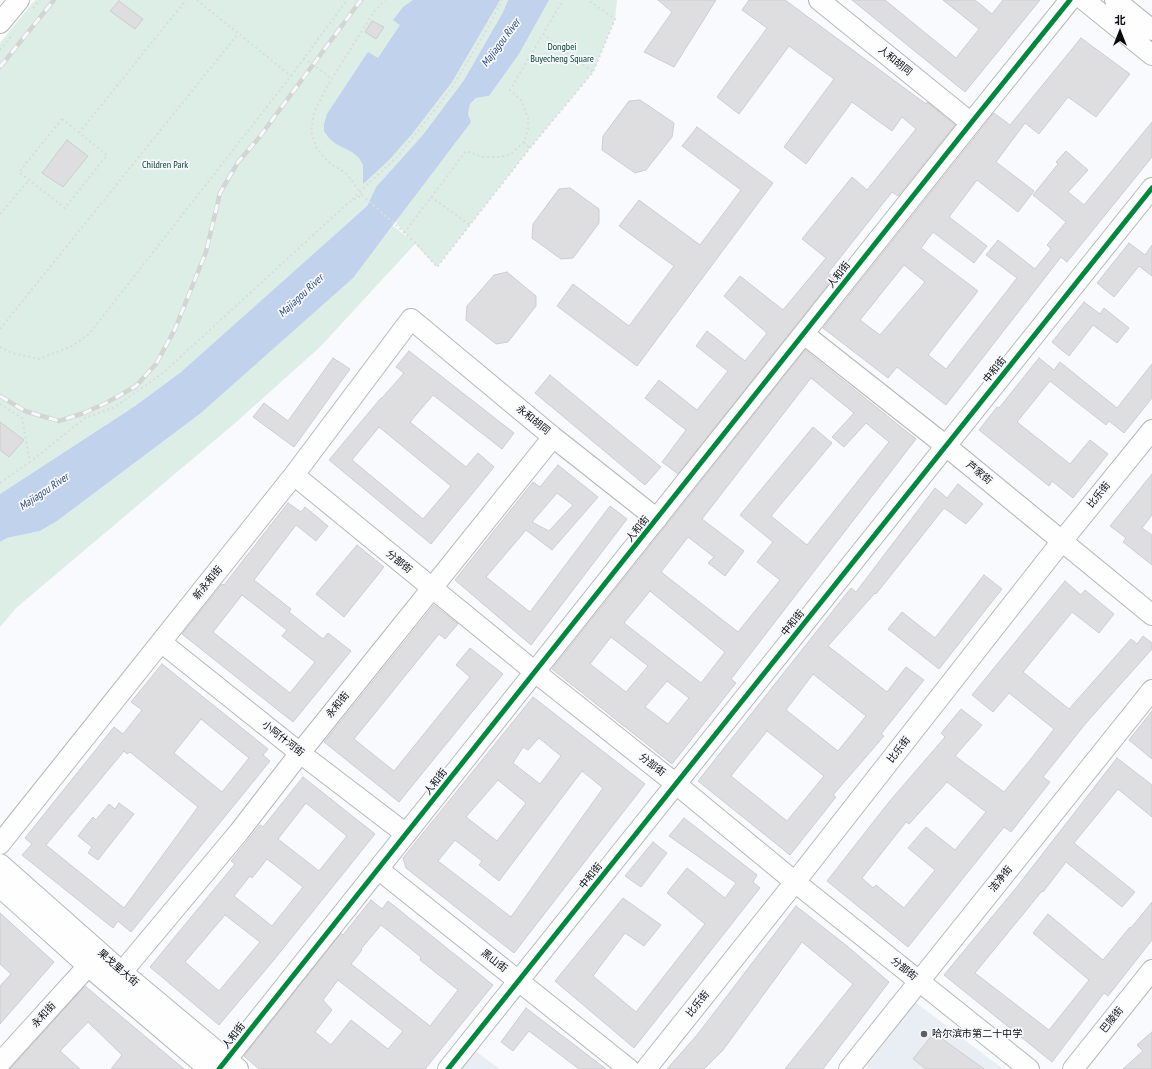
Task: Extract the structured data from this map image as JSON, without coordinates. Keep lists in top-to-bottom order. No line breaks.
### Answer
{"streets":{"street":["人和胡同","人和街","中和街","永和胡同","芦家街","比乐街","分部街","新永和街","永和街","小阿什河街","洁净街","黑山街","果戈里大街","巴陵街"]},"crossings":[["人和胡同","人和街"],["人和街","永和胡同"],["人和街","芦家街"],["人和街","分部街"],["人和街","小阿什河街"],["人和街","黑山街"],["人和街","果戈里大街"],["中和街","芦家街"],["中和街","分部街"],["中和街","黑山街"],["永和胡同","新永和街"],["永和胡同","永和街"],["芦家街","比乐街"],["比乐街","分部街"],["分部街","新永和街"],["分部街","永和街"],["分部街","洁净街"],["新永和街","小阿什河街"],["永和街","小阿什河街"],["永和街","果戈里大街"]],"water":["Majiagou River"],"parks":["Dongbei Buyecheng Square","Children Park"],"places":["哈尔滨市第二十中学"],"north":"top"}
